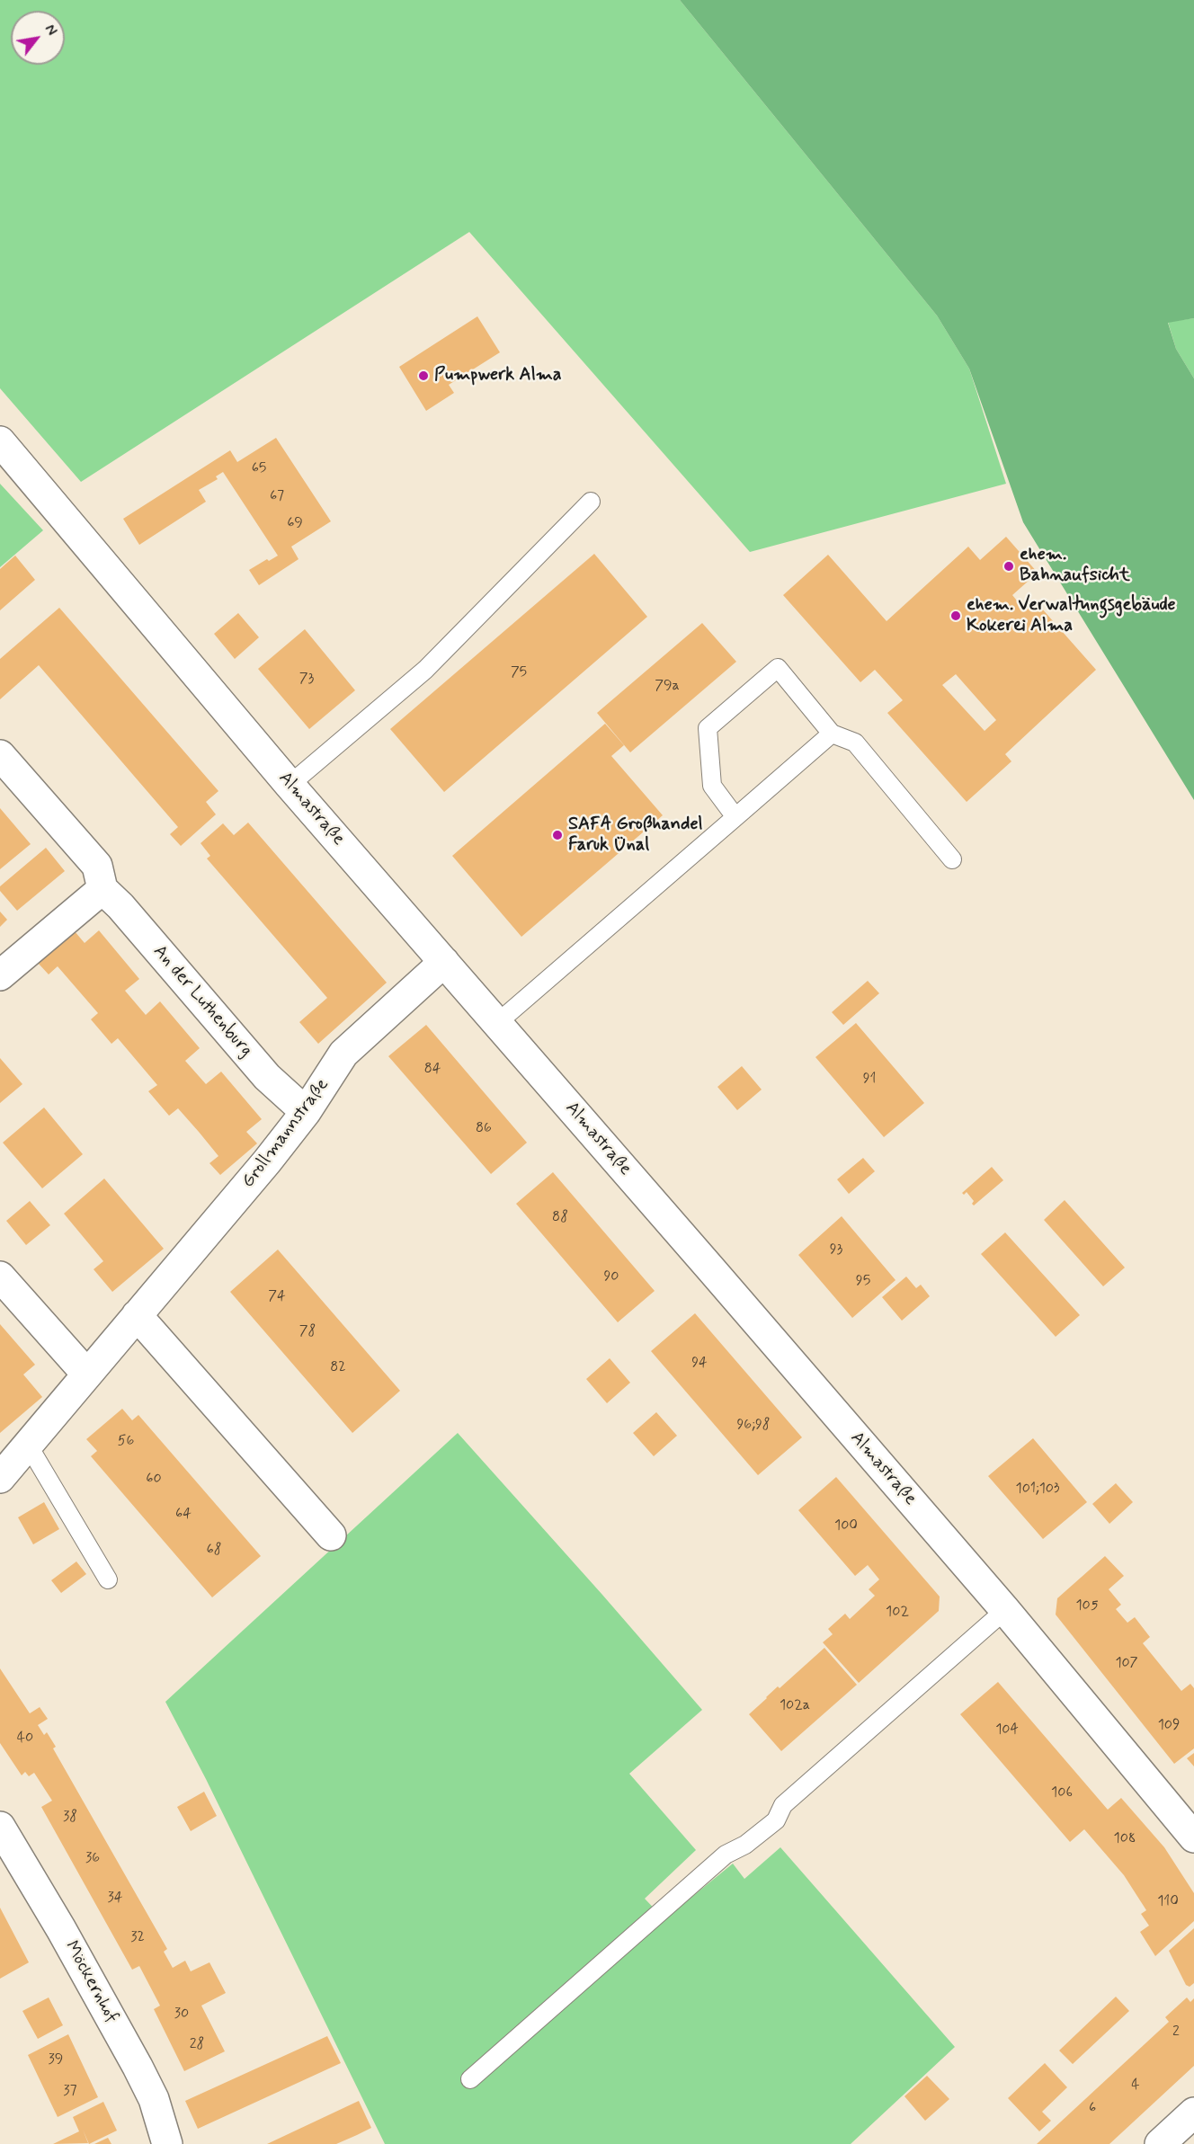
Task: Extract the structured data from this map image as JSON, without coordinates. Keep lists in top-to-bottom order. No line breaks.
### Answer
{"streets":{"street":["Almastraße","An der Luthenburg","Grollmannstraße","Möckernhof"]},"crossings":[["Almastraße","Grollmannstraße"],["An der Luthenburg","Grollmannstraße"]],"places":["Pumpwerk Alma","ehem. Bahnaufsicht","ehem. Verwaltungsgebäude Kokerei Alma","SAFA Großhandel Faruk Ünal"],"house_numbers":["65","67","69","75","73","79a","84","91","86","88","93","90","95","74","78","94","82","96;98","56","60","101;103","64","100","68","105","102","107","102a","109","104","40","106","38","108","36","34","110","32","30","2","28","39","4","37","6"],"north":"top right"}
